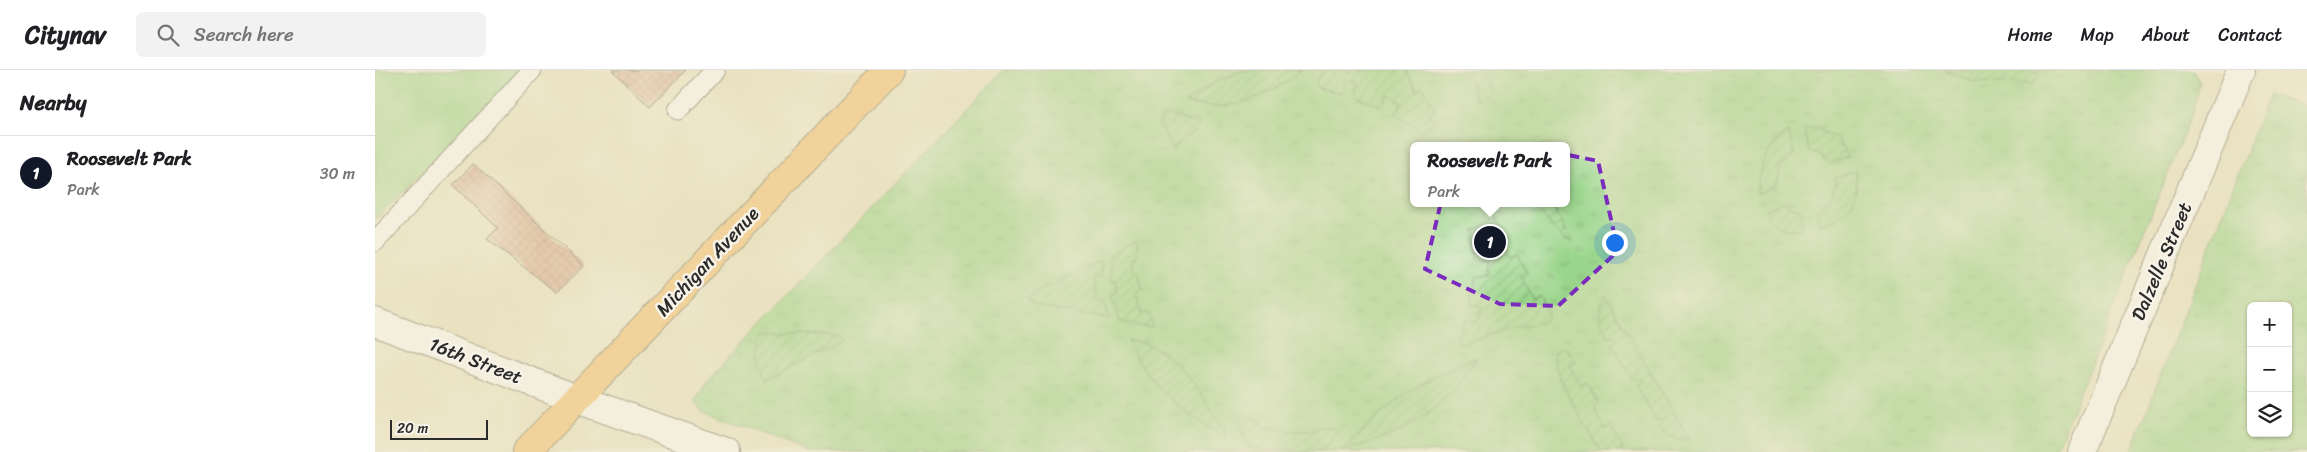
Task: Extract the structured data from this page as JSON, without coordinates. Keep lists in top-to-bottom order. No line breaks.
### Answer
{"streets":{"main road":["Michigan Avenue"],"street":["Dalzelle Street","16th Street"]},"crossings":[["Michigan Avenue","16th Street"]],"scale_bar":"20 m","page":{"header":"Citynav","search":"Search here","nav":["Home","Map","About","Contact"],"heading":"Nearby","list":[{"mark":"1","name":"Roosevelt Park","note":"Park","value":"30 m"}],"popup":["Roosevelt Park","Park"],"pins":"1","map_buttons":["+","−"],"scale":"20 m"}}
